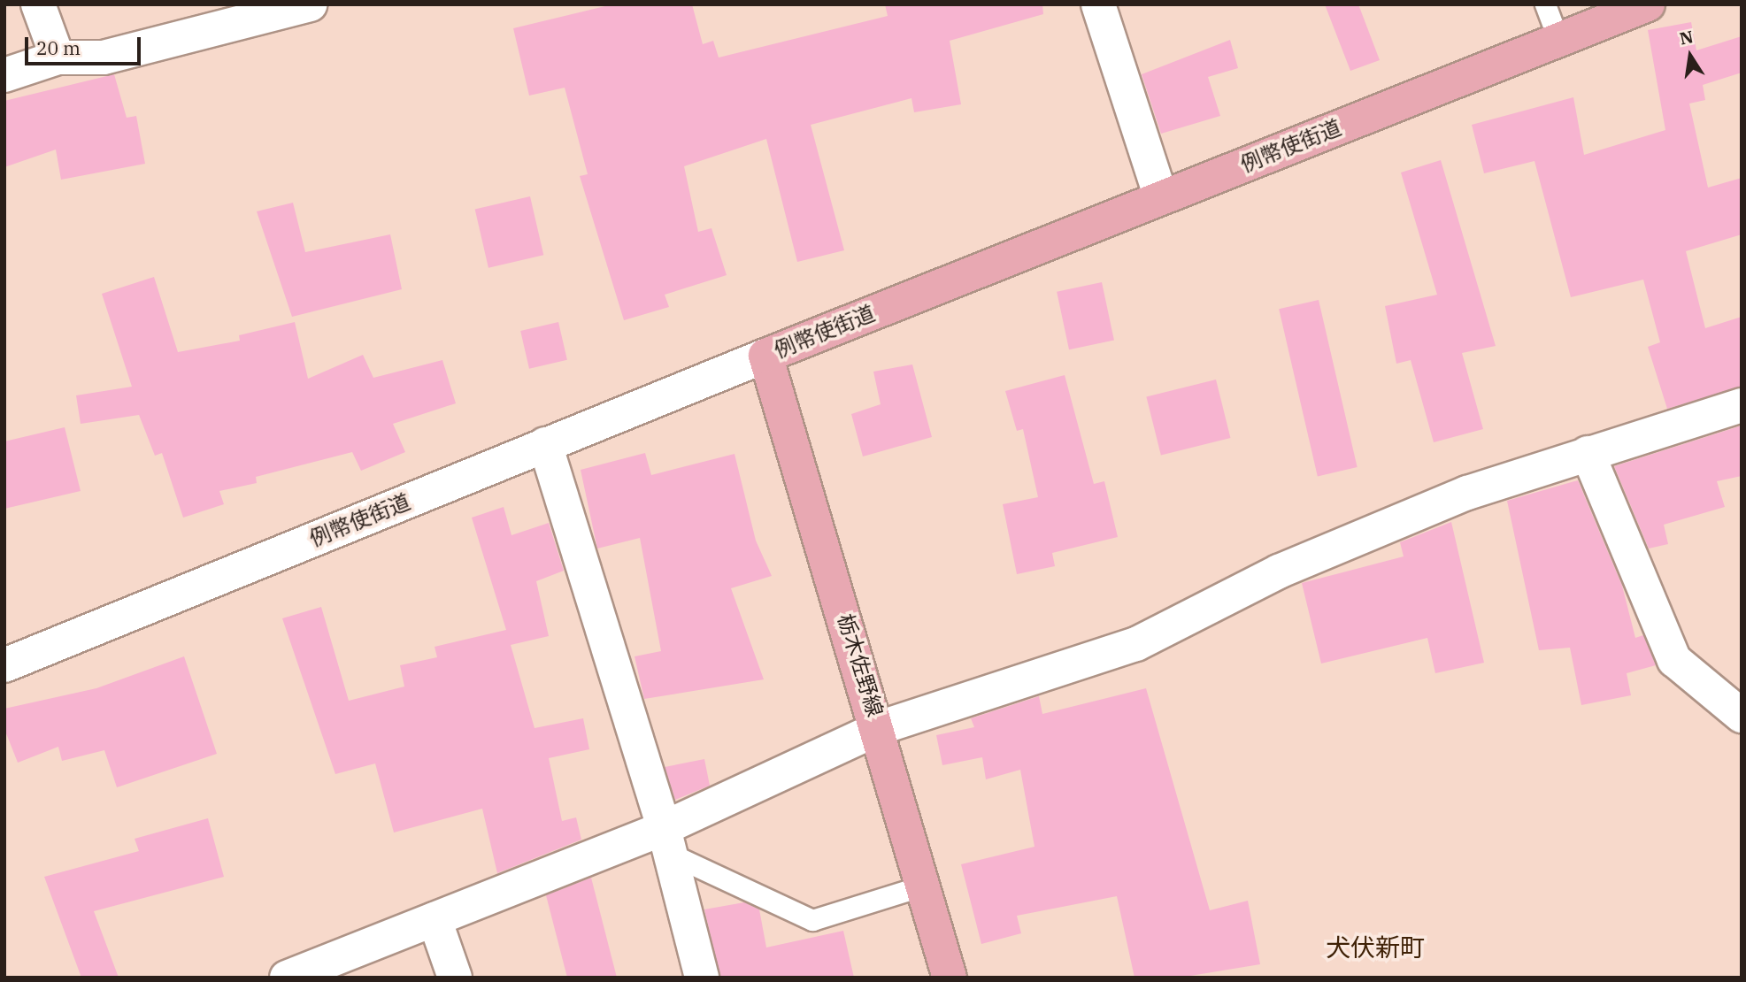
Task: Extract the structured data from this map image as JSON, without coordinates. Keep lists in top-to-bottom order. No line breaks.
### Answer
{"streets":{"main road":["例幣使街道","栃木佐野線"]},"crossings":[["例幣使街道","栃木佐野線"]],"districts":["犬伏新町"],"scale_bar":"20 m","north":"top"}
